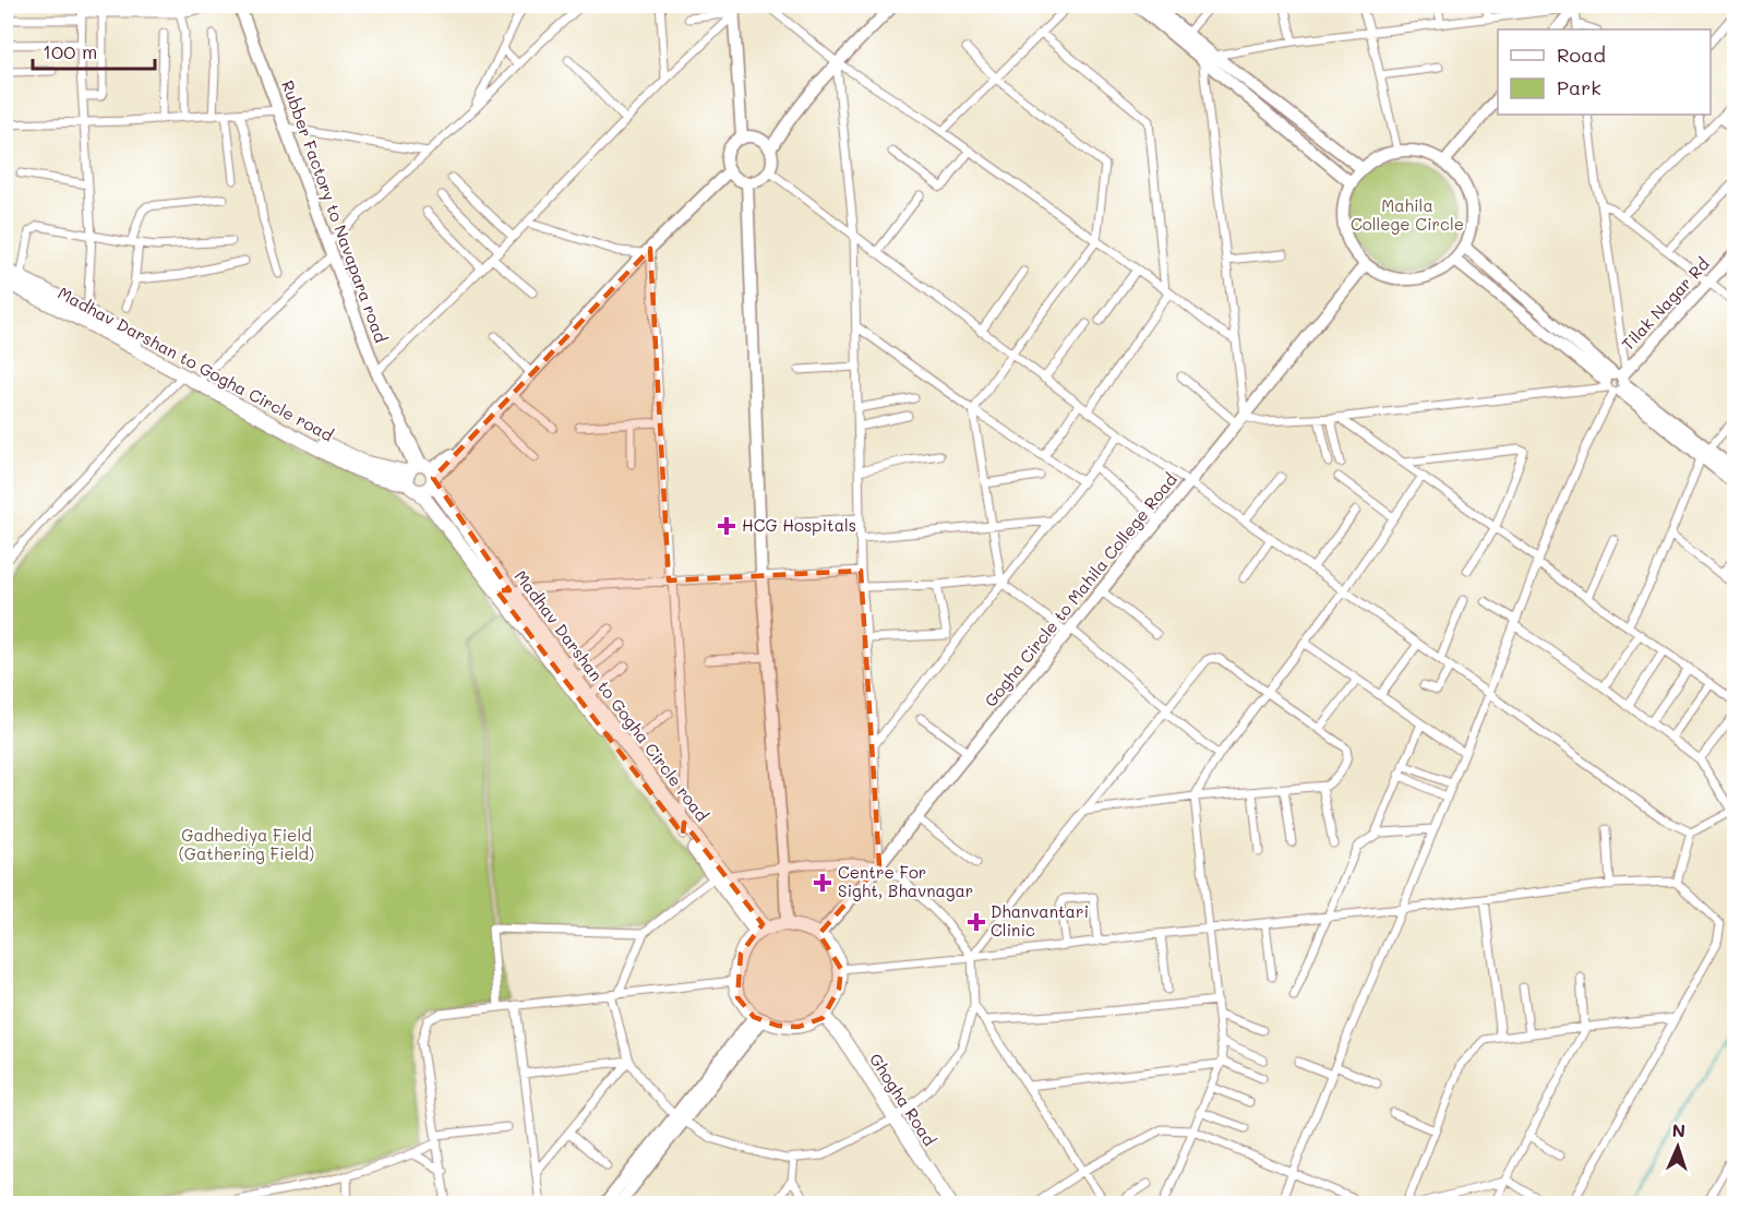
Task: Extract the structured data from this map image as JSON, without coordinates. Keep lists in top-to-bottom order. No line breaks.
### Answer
{"streets":{"main road":["Rubber Factory to Navapara road","Tilak Nagar Rd","Madhav Darshan to Gogha Circle road","Gogha Circle to Mahila College Road","Ghogha Road"]},"crossings":[["Rubber Factory to Navapara road","Madhav Darshan to Gogha Circle road"],["Madhav Darshan to Gogha Circle road","Gogha Circle to Mahila College Road"],["Madhav Darshan to Gogha Circle road","Ghogha Road"],["Gogha Circle to Mahila College Road","Ghogha Road"]],"parks":["Mahila College Circle","Gadhediya Field (Gathering Field)"],"places":{"health":["HCG Hospitals","Centre For Sight, Bhavnagar","Dhanvantari Clinic"]},"legend":["Road","Park"],"scale_bar":"100 m","north":"top"}
